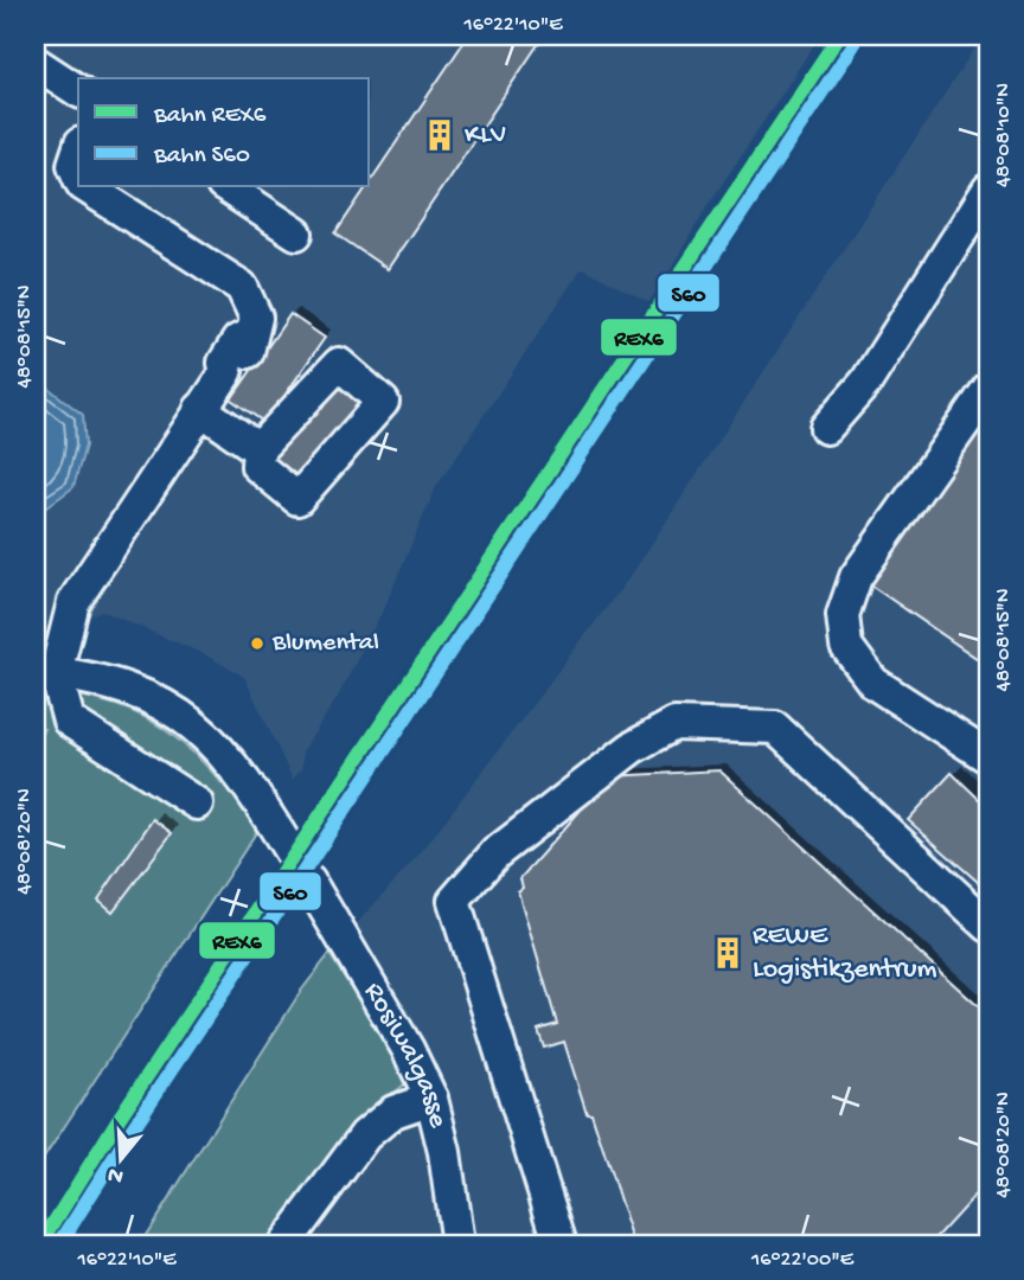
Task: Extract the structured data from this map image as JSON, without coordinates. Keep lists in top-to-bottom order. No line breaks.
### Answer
{"streets":{"street":["Rosiwalgasse"]},"places":{"building":["KLV","REWE Logistikzentrum"],"other":["Blumental"]},"lines":["rail line REX6","rail line S60"],"legend":["Bahn REX6","Bahn S60"],"north":"bottom","coordinates":["16°22'10\"E","48°08'10\"N","48°08'15\"N","48°08'20\"N","16°22'00\"E"]}
